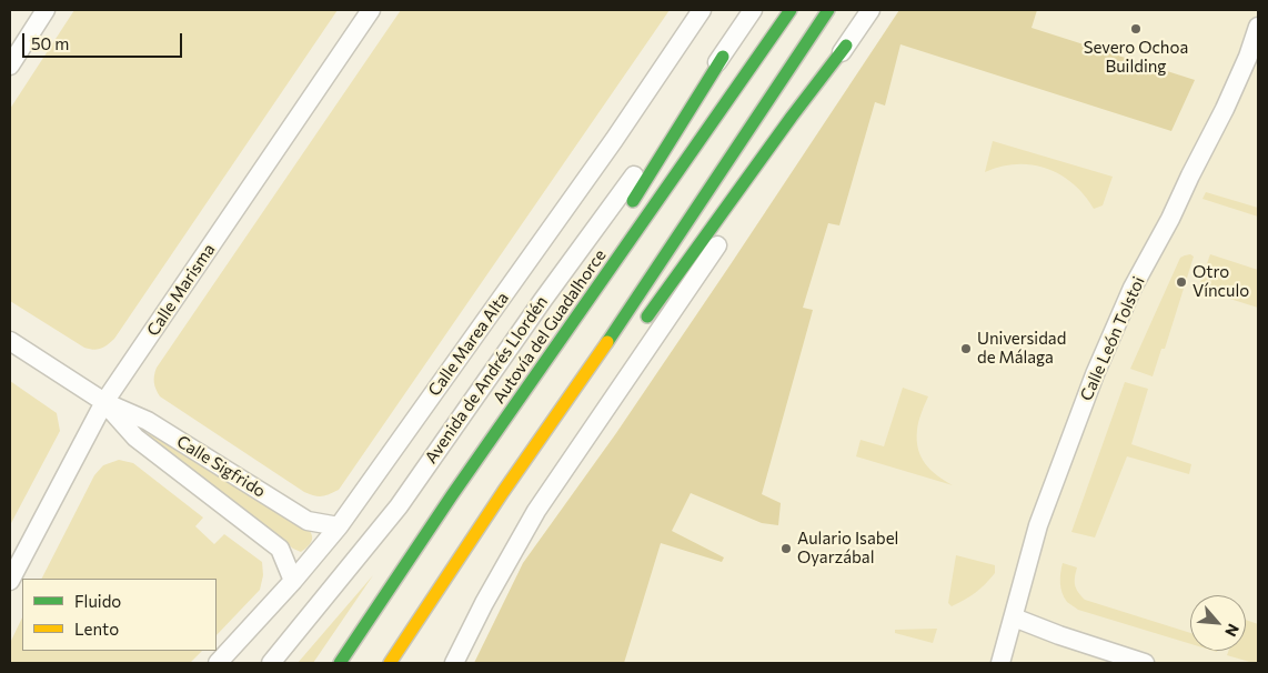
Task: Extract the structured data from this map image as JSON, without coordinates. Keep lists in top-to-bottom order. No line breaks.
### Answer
{"streets":{"highway":["Autovía del Guadalhorce"],"street":["Calle Marisma","Calle León Tolstoi","Calle Marea Alta","Avenida de Andrés Llordén","Calle Sigfrido"]},"crossings":[["Calle Marisma","Calle Sigfrido"],["Calle Marea Alta","Calle Sigfrido"]],"places":["Severo Ochoa Building","Otro Vínculo","Universidad de Málaga","Aulario Isabel Oyarzábal"],"legend":["Fluido","Lento"],"scale_bar":"50 m","north":"bottom right"}
